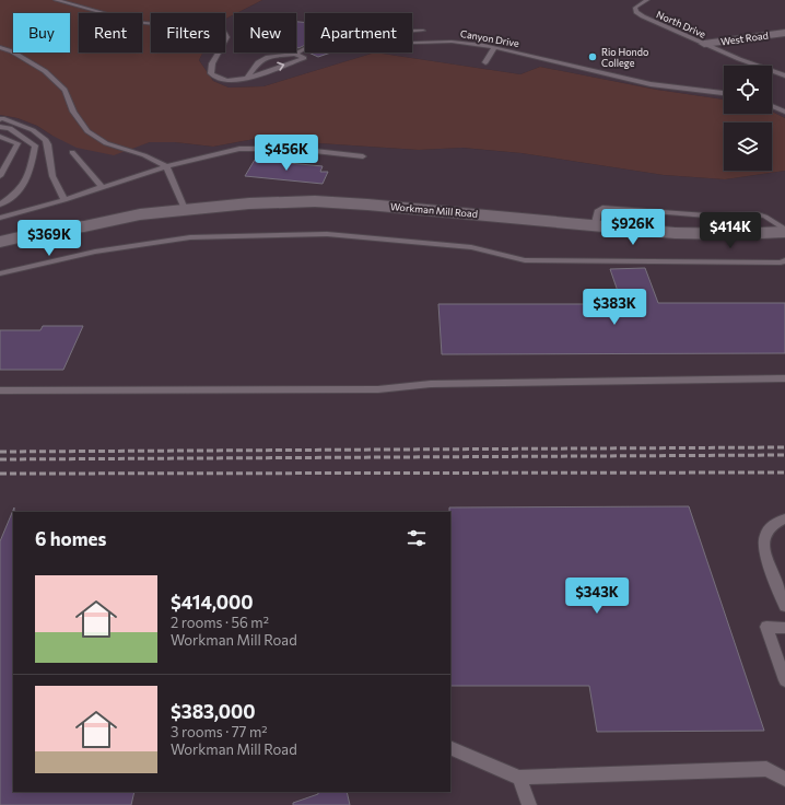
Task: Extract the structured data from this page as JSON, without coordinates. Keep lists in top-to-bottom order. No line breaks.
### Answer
{"streets":{"street":["West Road","Workman Mill Road"],"lane":["North Drive","Canyon Drive"]},"crossings":[["North Drive","West Road"]],"places":["Rio Hondo College"],"page":{"chip":["Buy","Rent","Filters","New","Apartment"],"price":["$456K","$926K","$414K","$369K","$383K","$343K"],"heading":"6 homes","list":[{"name":"$414,000","note":"2 rooms · 56 m² · Workman Mill Road"},{"name":"$383,000","note":"3 rooms · 77 m² · Workman Mill Road"}]}}
